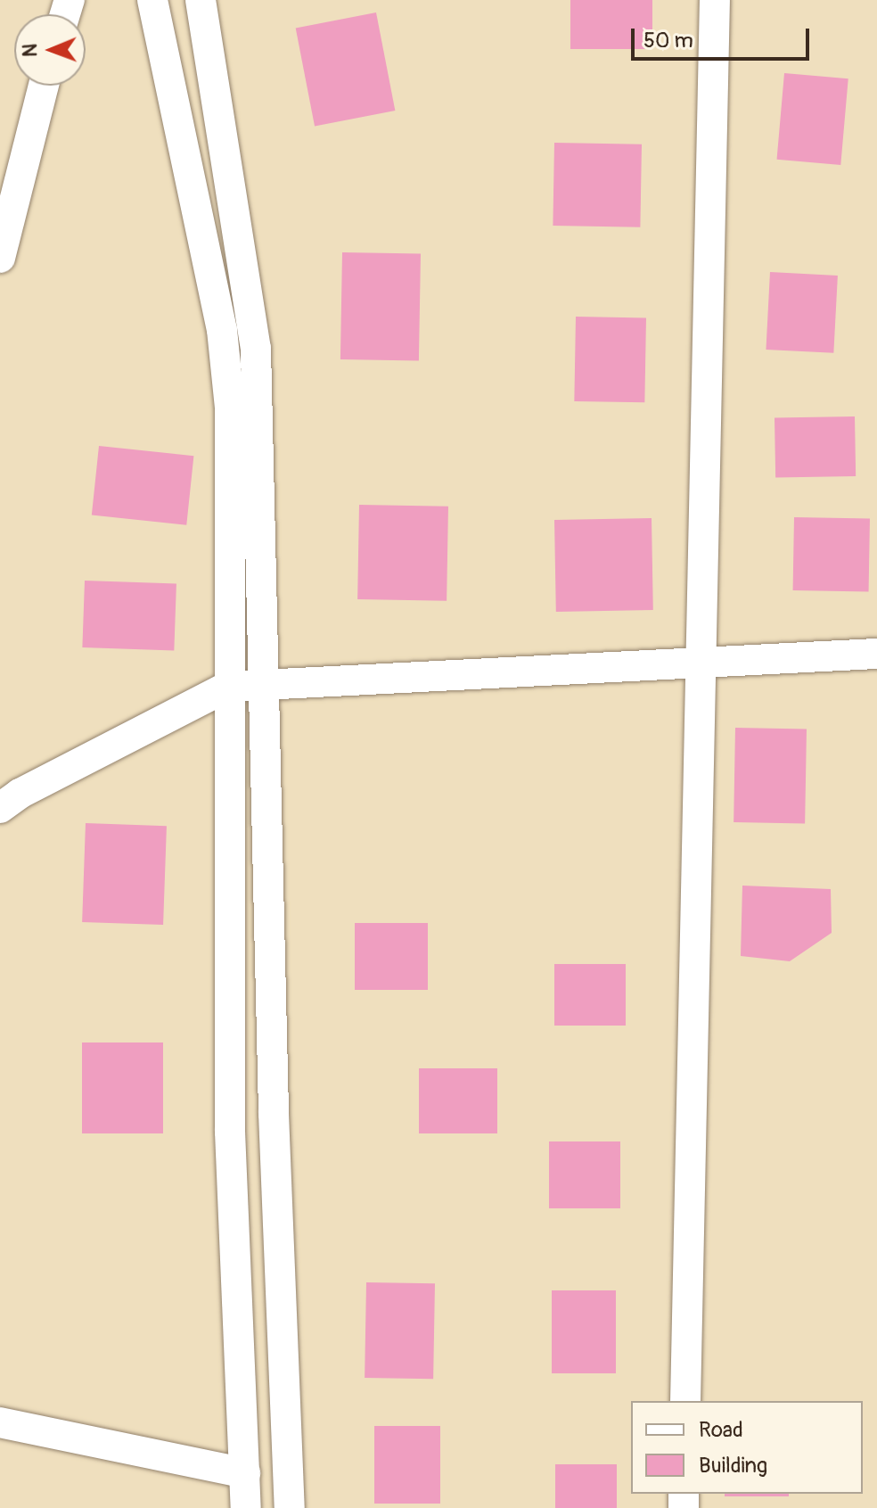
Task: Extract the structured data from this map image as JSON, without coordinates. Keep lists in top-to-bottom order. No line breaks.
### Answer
{"legend":["Road","Building"],"scale_bar":"50 m","north":"left"}
